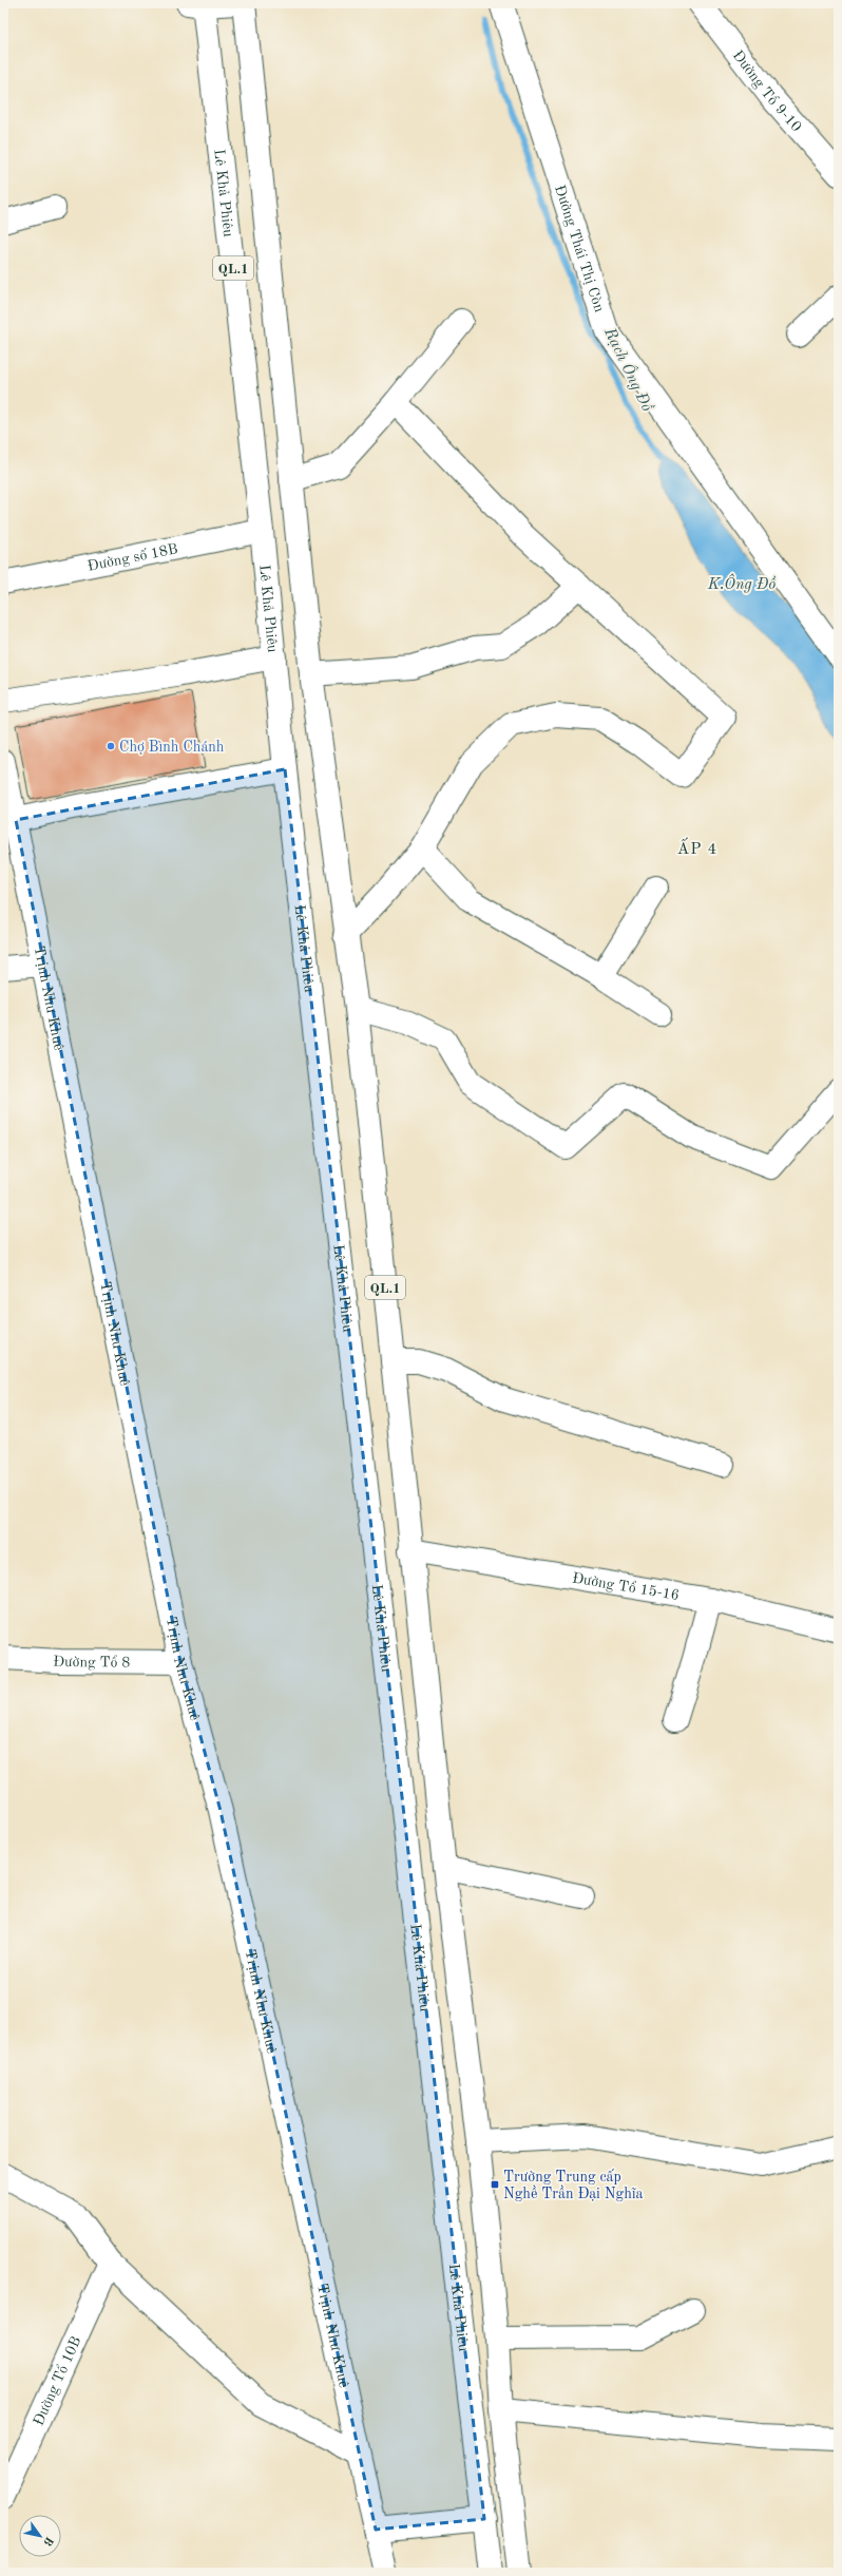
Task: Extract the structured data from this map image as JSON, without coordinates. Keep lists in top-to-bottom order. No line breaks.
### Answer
{"streets":{"main road":["Đường Tổ 9-10","Lê Khả Phiêu","Đường Thái Thị Còn","QL.1","Đường số 18B","Trịnh Như Khuê","Đường Tổ 15-16","Đường Tổ 8","Đường Tổ 10B"]},"crossings":[["Lê Khả Phiêu","Đường số 18B"],["QL.1","Đường Tổ 15-16"],["Trịnh Như Khuê","Đường Tổ 8"]],"districts":["ẤP 4"],"water":["Rạch Ông Đồ","K.Ông Đồ"],"places":{"other":["Chợ Bình Chánh"],"transit":["Trường Trung cấp Nghề Trần Đại Nghĩa"]},"north":"bottom right"}
